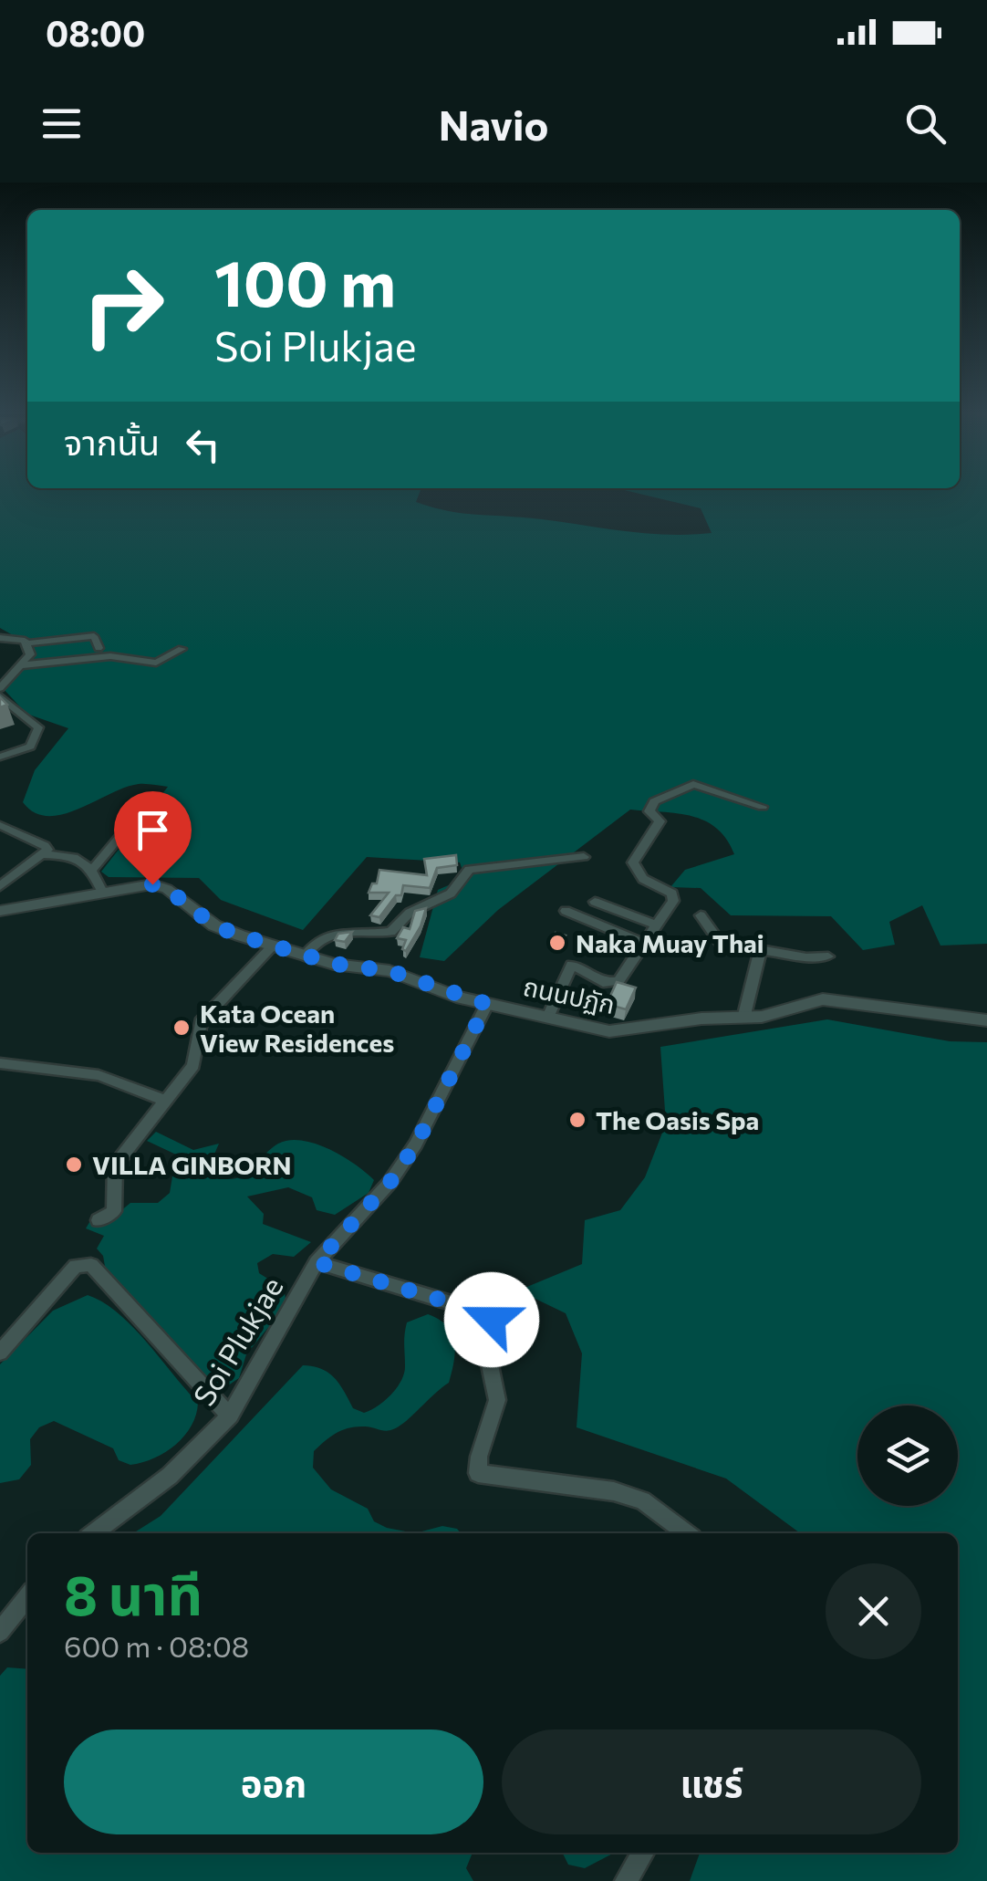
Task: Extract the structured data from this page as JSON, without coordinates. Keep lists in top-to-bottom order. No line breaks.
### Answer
{"streets":{"main road":["ถนนปฏัก"],"street":["Soi Plukjae"]},"crossings":[["ถนนปฏัก","Soi Plukjae"]],"places":["Naka Muay Thai","Kata Ocean View Residences","The Oasis Spa","VILLA GINBORN"],"page":{"status":"08:00","header":"Navio","turn":["100 m","Soi Plukjae"],"then":"จากนั้น","heading":["8 นาที","600 m · 08:08"],"buttons":["ออก","แชร์"]}}
